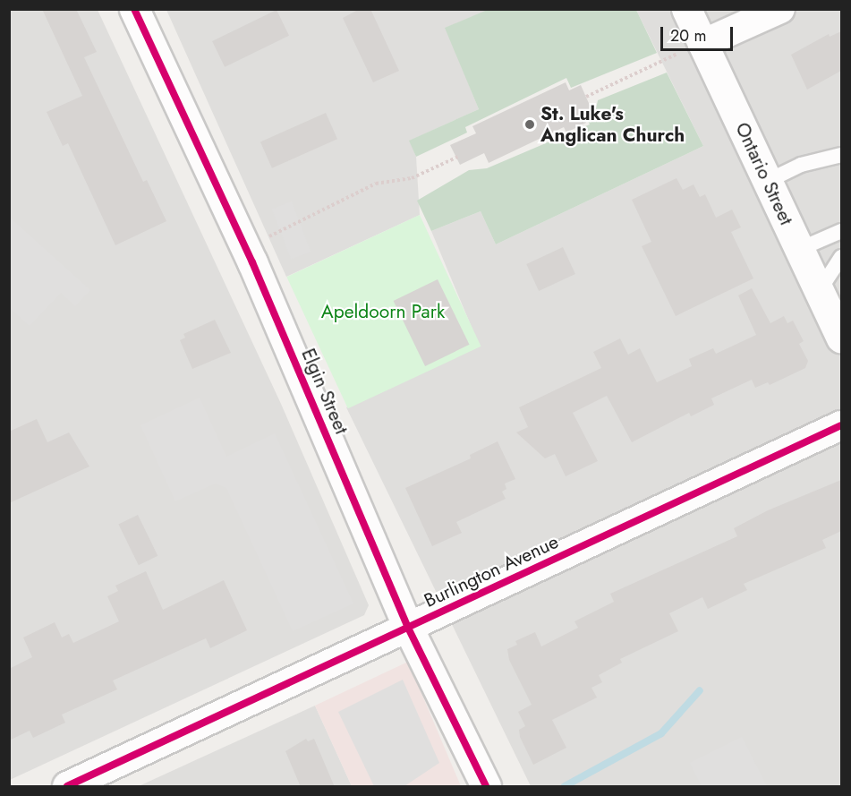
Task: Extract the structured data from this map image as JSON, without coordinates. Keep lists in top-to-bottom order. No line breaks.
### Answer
{"streets":{"street":["Ontario Street","Elgin Street","Burlington Avenue"]},"crossings":[["Elgin Street","Burlington Avenue"]],"parks":["Apeldoorn Park"],"places":["St. Luke's Anglican Church"],"scale_bar":"20 m"}
